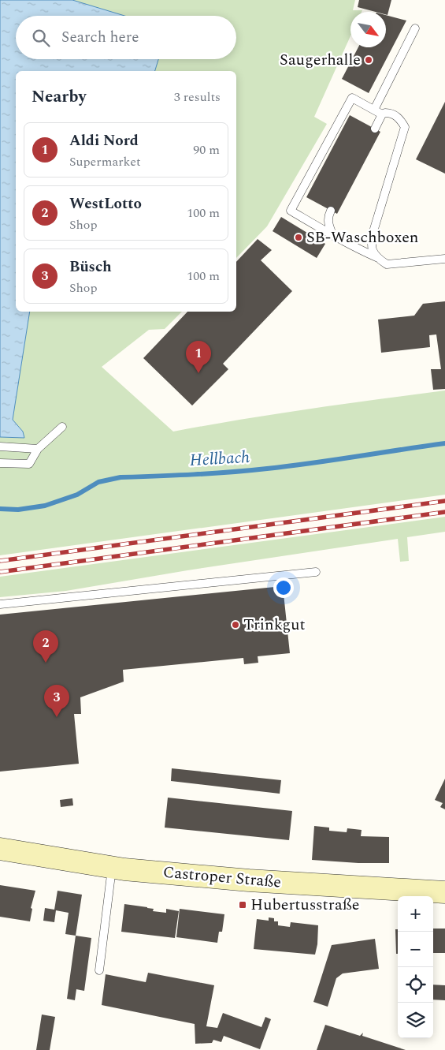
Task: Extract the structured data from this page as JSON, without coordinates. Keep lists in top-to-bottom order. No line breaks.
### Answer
{"streets":{"main road":["Castroper Straße"]},"water":["Hellbach"],"places":{"other":["Saugerhalle","SB-Waschboxen","Trinkgut"],"transit":["Hubertusstraße"]},"north":"bottom right","page":{"search":"Search here","heading":["Nearby","3 results"],"list":[{"mark":"1","name":"Aldi Nord","note":"Supermarket","value":"90 m"},{"mark":"2","name":"WestLotto","note":"Shop","value":"100 m"},{"mark":"3","name":"Büsch","note":"Shop","value":"100 m"}],"pins":["1","2","3"],"map_buttons":["+","−"]}}
